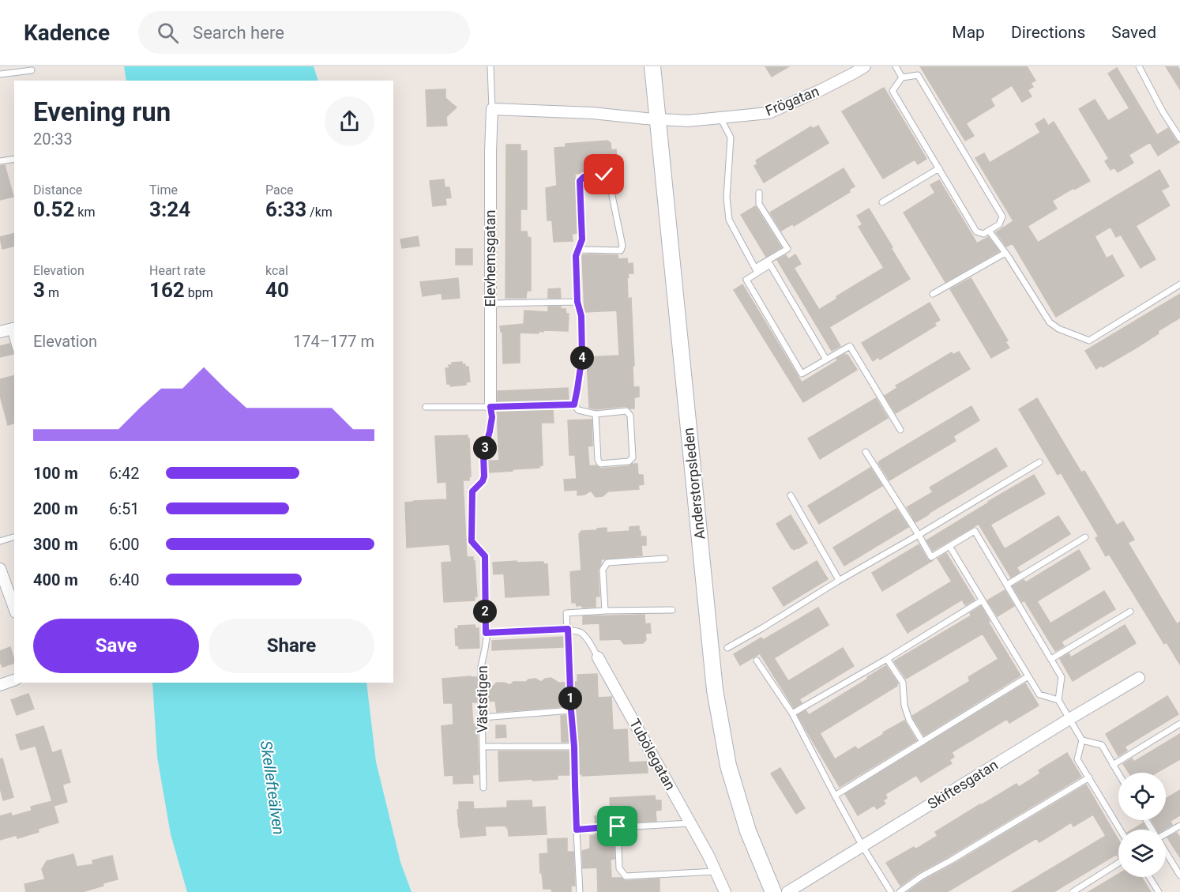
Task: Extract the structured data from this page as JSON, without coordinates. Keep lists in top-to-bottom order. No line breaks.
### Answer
{"streets":{"main road":["Anderstorpsleden"],"street":["Frögatan","Elevhemsgatan","Tubölegatan","Skiftesgatan"],"lane":["Väststigen"]},"crossings":[["Frögatan","Anderstorpsleden"],["Elevhemsgatan","Väststigen"]],"water":["Skellefteälven"],"page":{"header":"Kadence","search":"Search here","nav":["Map","Directions","Saved"],"heading":["Evening run","20:33"],"stats":[["Distance","0.52 km"],["Time","3:24"],["Pace","6:33 /km"],["Elevation","3 m"],["Heart rate","162 bpm"],["kcal","40"]],"chart":["Elevation","174–177 m"],"pins":["4","3","2","1"],"list":[{"name":"100 m","note":"6:42"},{"name":"200 m","note":"6:51"},{"name":"300 m","note":"6:00"},{"name":"400 m","note":"6:40"}],"buttons":["Save","Share"]}}
